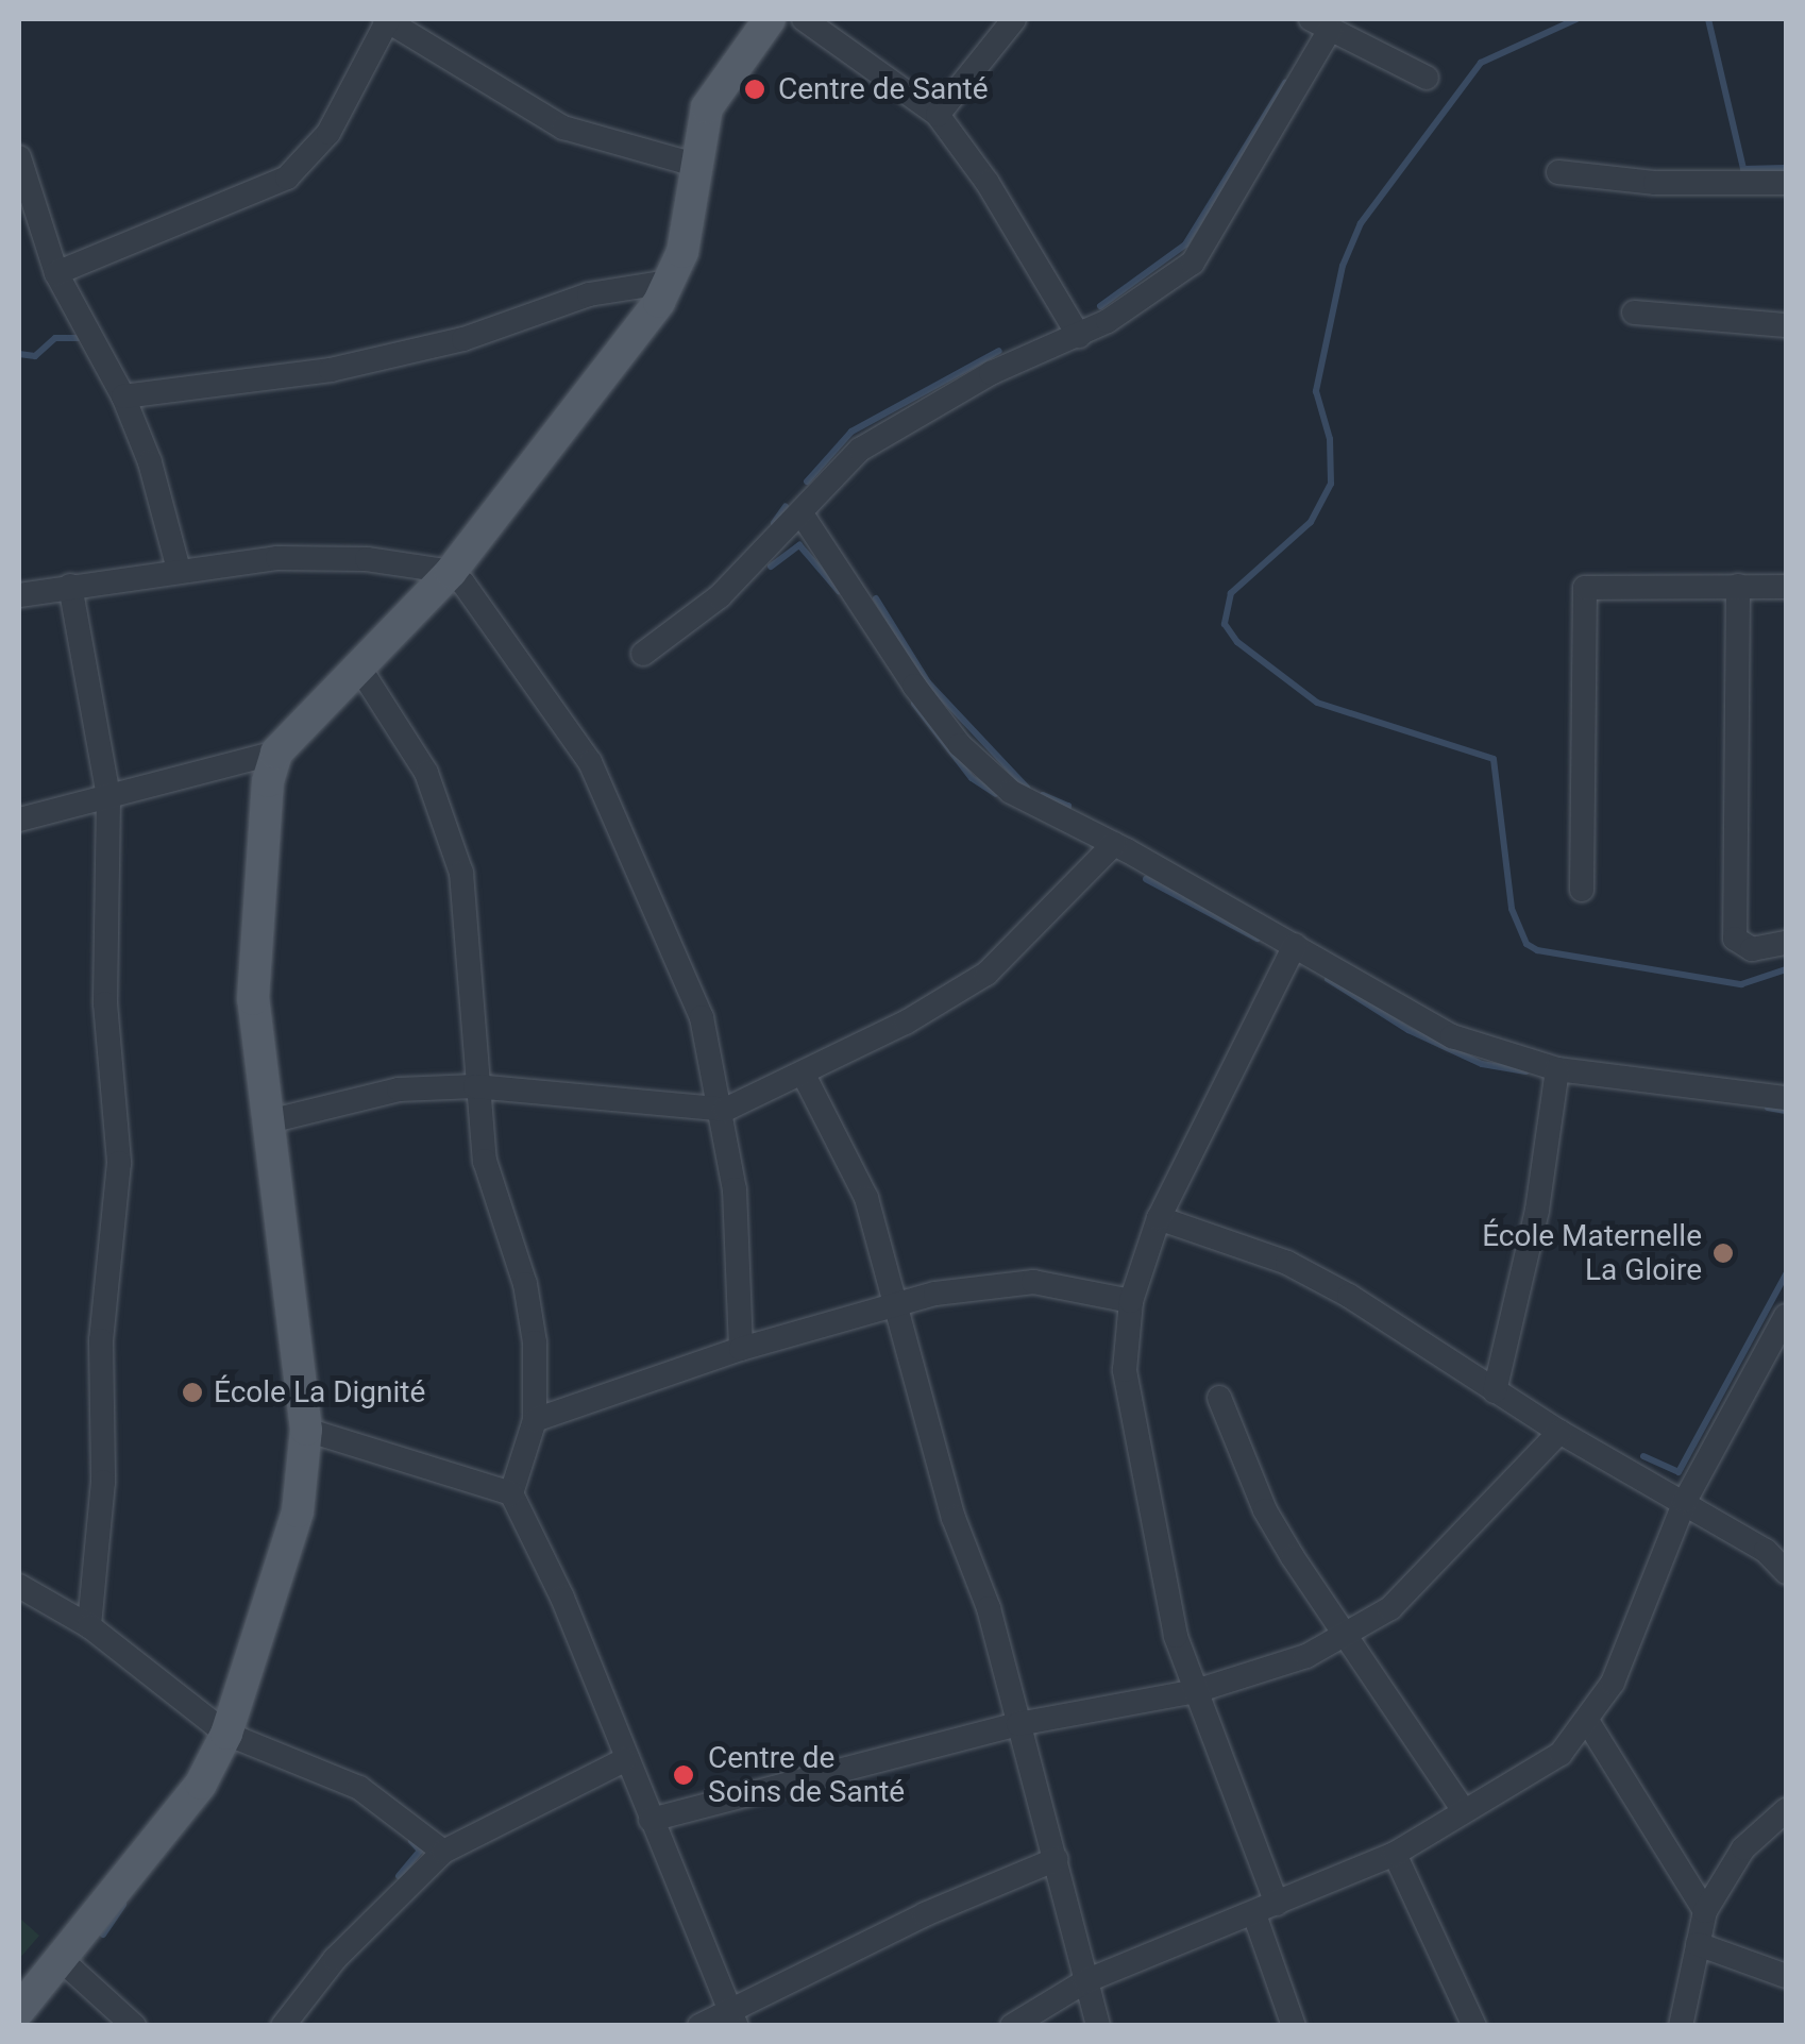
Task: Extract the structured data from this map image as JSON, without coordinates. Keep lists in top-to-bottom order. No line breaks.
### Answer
{"places":["Centre de Santé","École Maternelle La Gloire","École La Dignité","Centre de Soins de Santé"]}
